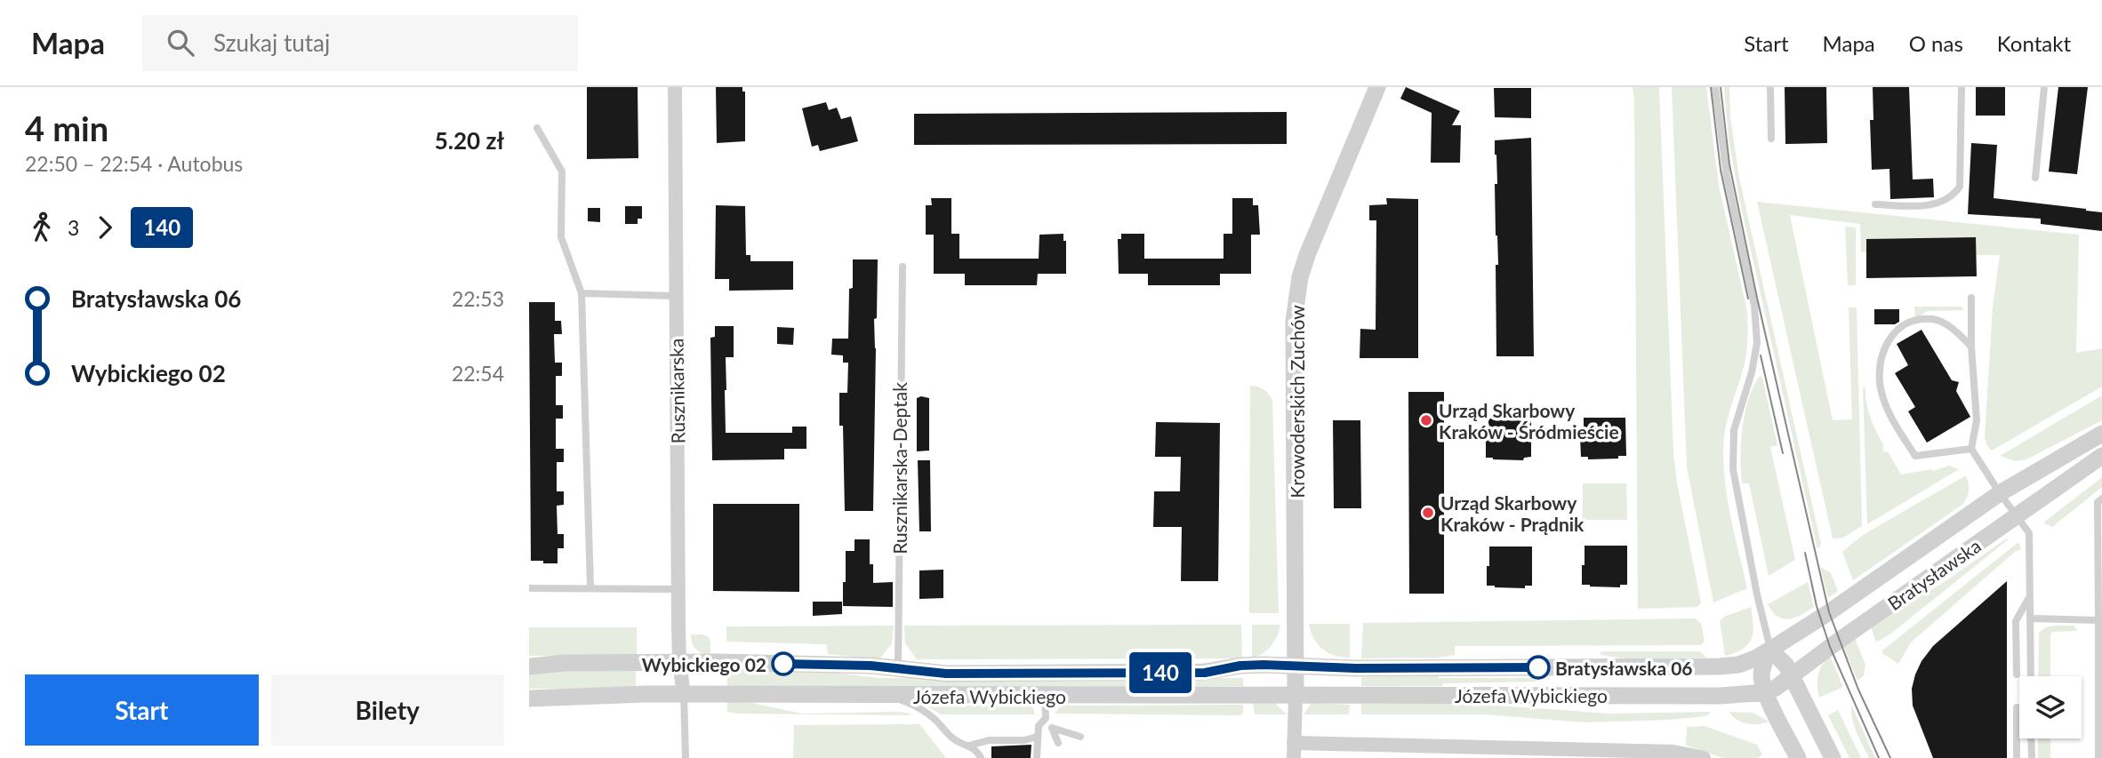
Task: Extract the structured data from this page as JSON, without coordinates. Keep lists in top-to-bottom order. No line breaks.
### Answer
{"streets":{"street":["Rusznikarska","Krowoderskich Zuchów","Bratysławska","Józefa Wybickiego"],"lane":["Rusznikarska-Deptak"]},"crossings":[["Rusznikarska","Józefa Wybickiego"],["Krowoderskich Zuchów","Józefa Wybickiego"],["Rusznikarska-Deptak","Józefa Wybickiego"],["Bratysławska","Józefa Wybickiego"]],"places":["Urząd Skarbowy Kraków - Śródmieście","Urząd Skarbowy Kraków - Prądnik","Wybickiego 02","Bratysławska 06"],"lines":["bus line 140"],"page":{"header":"Mapa","search":"Szukaj tutaj","nav":["Start","Mapa","O nas","Kontakt"],"heading":["4 min","22:50 – 22:54 · Autobus","5.20 zł"],"on_map":"140","legs":["3","140"],"list":[{"name":"Bratysławska 06","value":"22:53"},{"name":"Wybickiego 02","value":"22:54"}],"buttons":["Start","Bilety"]}}
